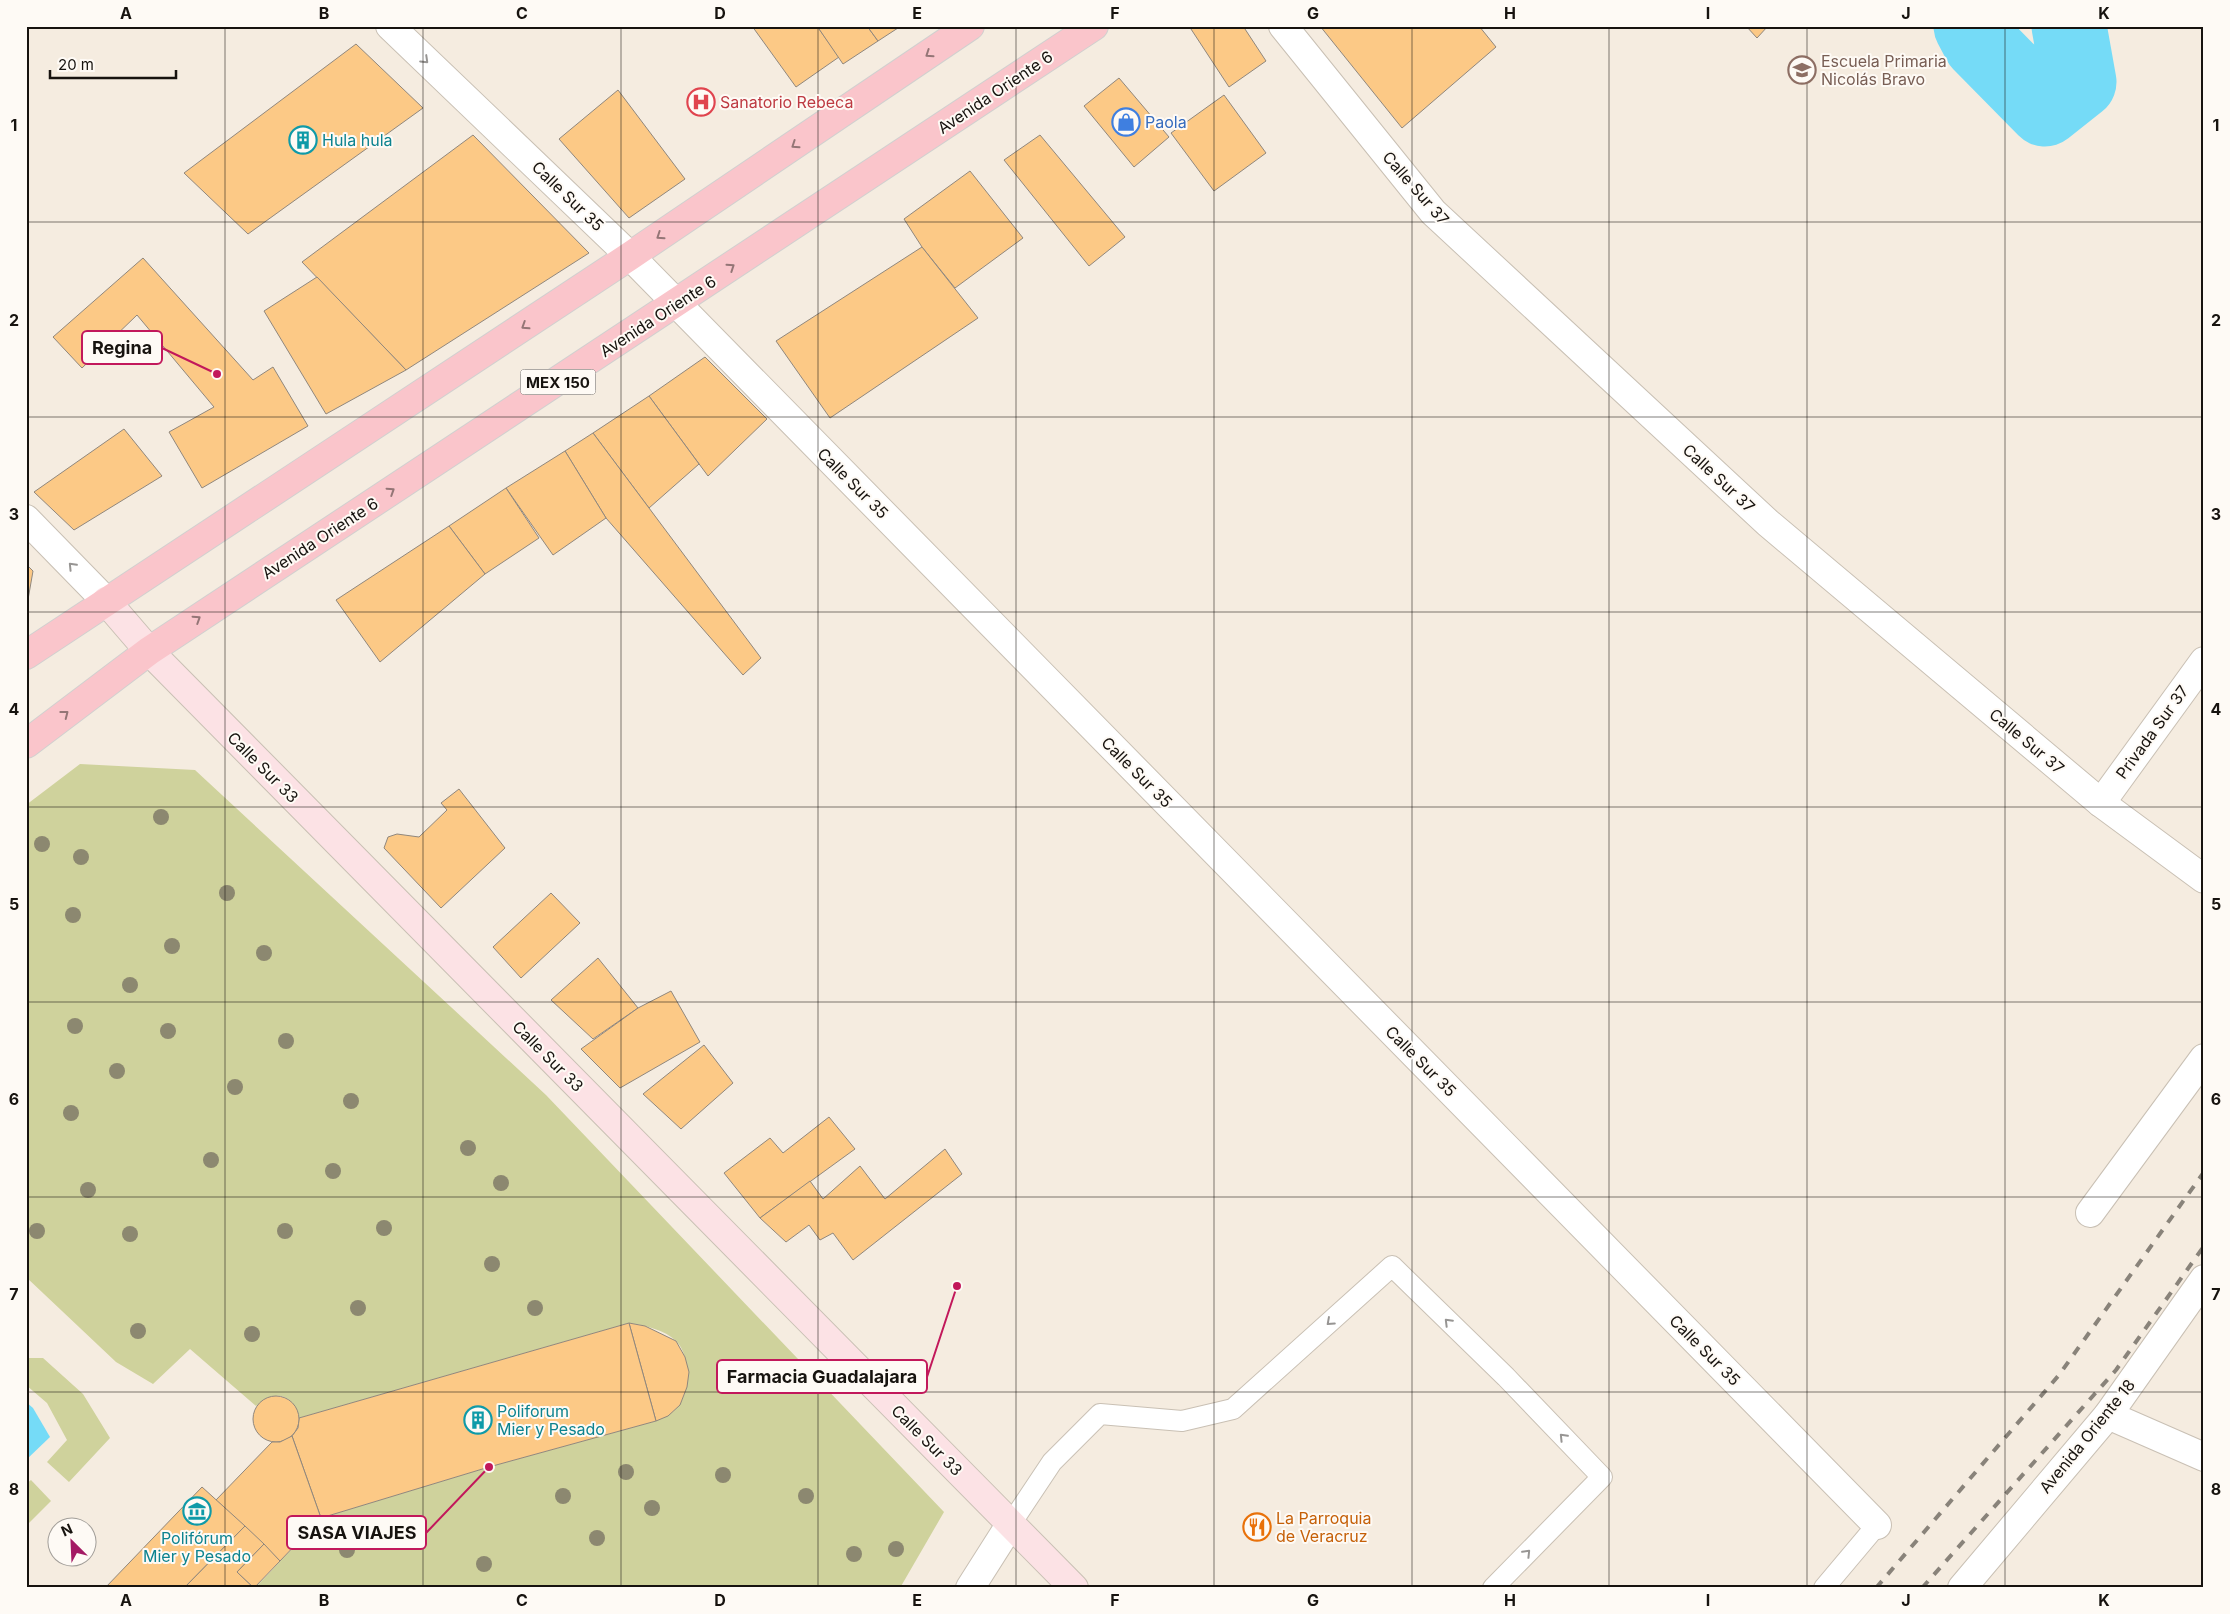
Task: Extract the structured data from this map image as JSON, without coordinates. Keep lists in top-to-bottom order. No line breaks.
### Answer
{"streets":{"main road":["Avenida Oriente 6","MEX 150"],"street":["Calle Sur 37","Calle Sur 35","Privada Sur 37","Calle Sur 33","Avenida Oriente 18"]},"crossings":[["Avenida Oriente 6","Calle Sur 35"],["Avenida Oriente 6","Calle Sur 33"],["Calle Sur 37","Privada Sur 37"]],"places":{"school or university":["Escuela Primaria Nicolás Bravo"],"hospital":["Sanatorio Rebeca"],"shop":["Paola"],"building":["Hula hula","Poliforum Mier y Pesado"],"other":["Regina","Farmacia Guadalajara","SASA VIAJES"],"museum":["Polifórum Mier y Pesado"],"restaurant":["La Parroquia de Veracruz"]},"scale_bar":"20 m","north":"top left","grid":{"columns":["A","B","C","D","E","F","G","H","I","J","K"],"rows":["1","2","3","4","5","6","7","8"]}}
